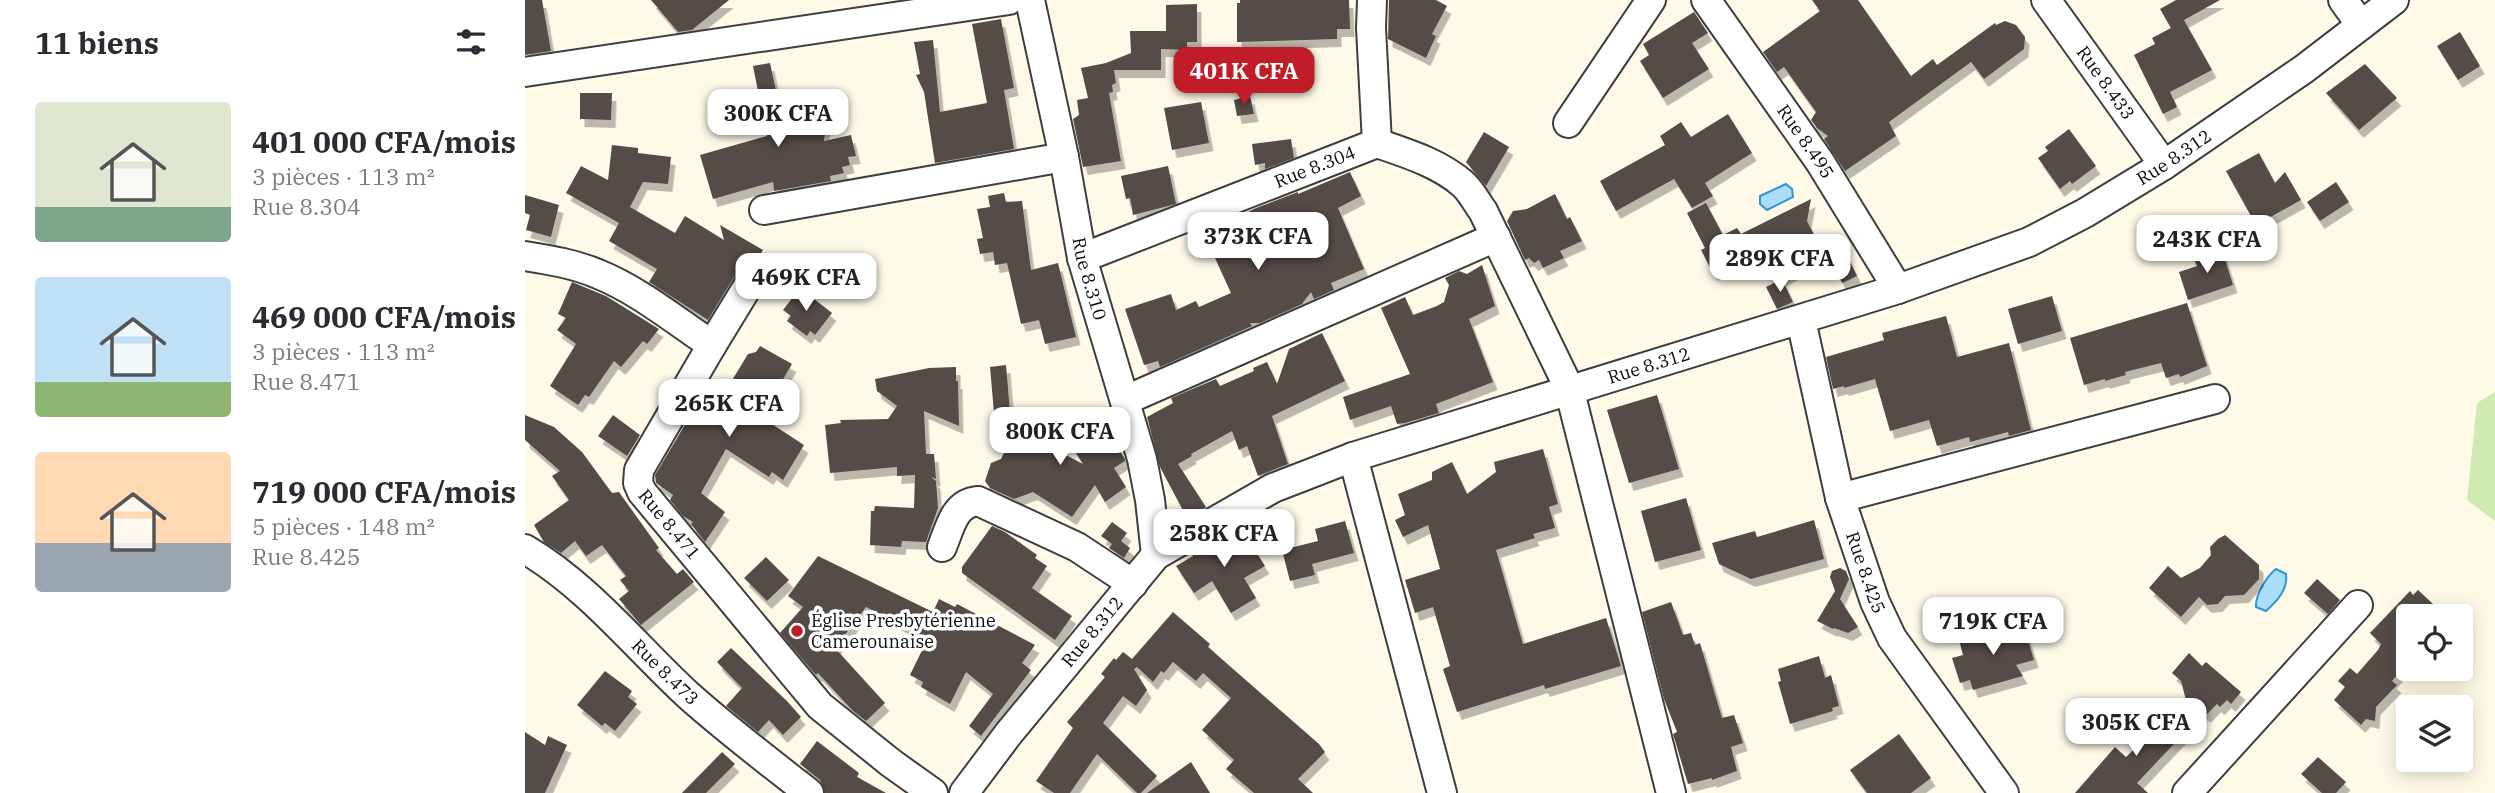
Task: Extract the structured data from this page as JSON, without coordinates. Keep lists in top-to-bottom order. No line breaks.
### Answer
{"streets":{"street":["Rue 8.433","Rue 8.495","Rue 8.312","Rue 8.304","Rue 8.310","Rue 8.471","Rue 8.425","Rue 8.473"]},"crossings":[["Rue 8.433","Rue 8.312"],["Rue 8.495","Rue 8.312"],["Rue 8.312","Rue 8.310"],["Rue 8.312","Rue 8.425"],["Rue 8.304","Rue 8.310"]],"places":["Église Presbytérienne Camerounaise"],"page":{"heading":"11 biens","price":["401K CFA","300K CFA","373K CFA","243K CFA","289K CFA","469K CFA","265K CFA","800K CFA","258K CFA","719K CFA","305K CFA"],"list":[{"name":"401 000 CFA/mois","note":"3 pièces · 113 m² · Rue 8.304"},{"name":"469 000 CFA/mois","note":"3 pièces · 113 m² · Rue 8.471"},{"name":"719 000 CFA/mois","note":"5 pièces · 148 m² · Rue 8.425"}]}}
